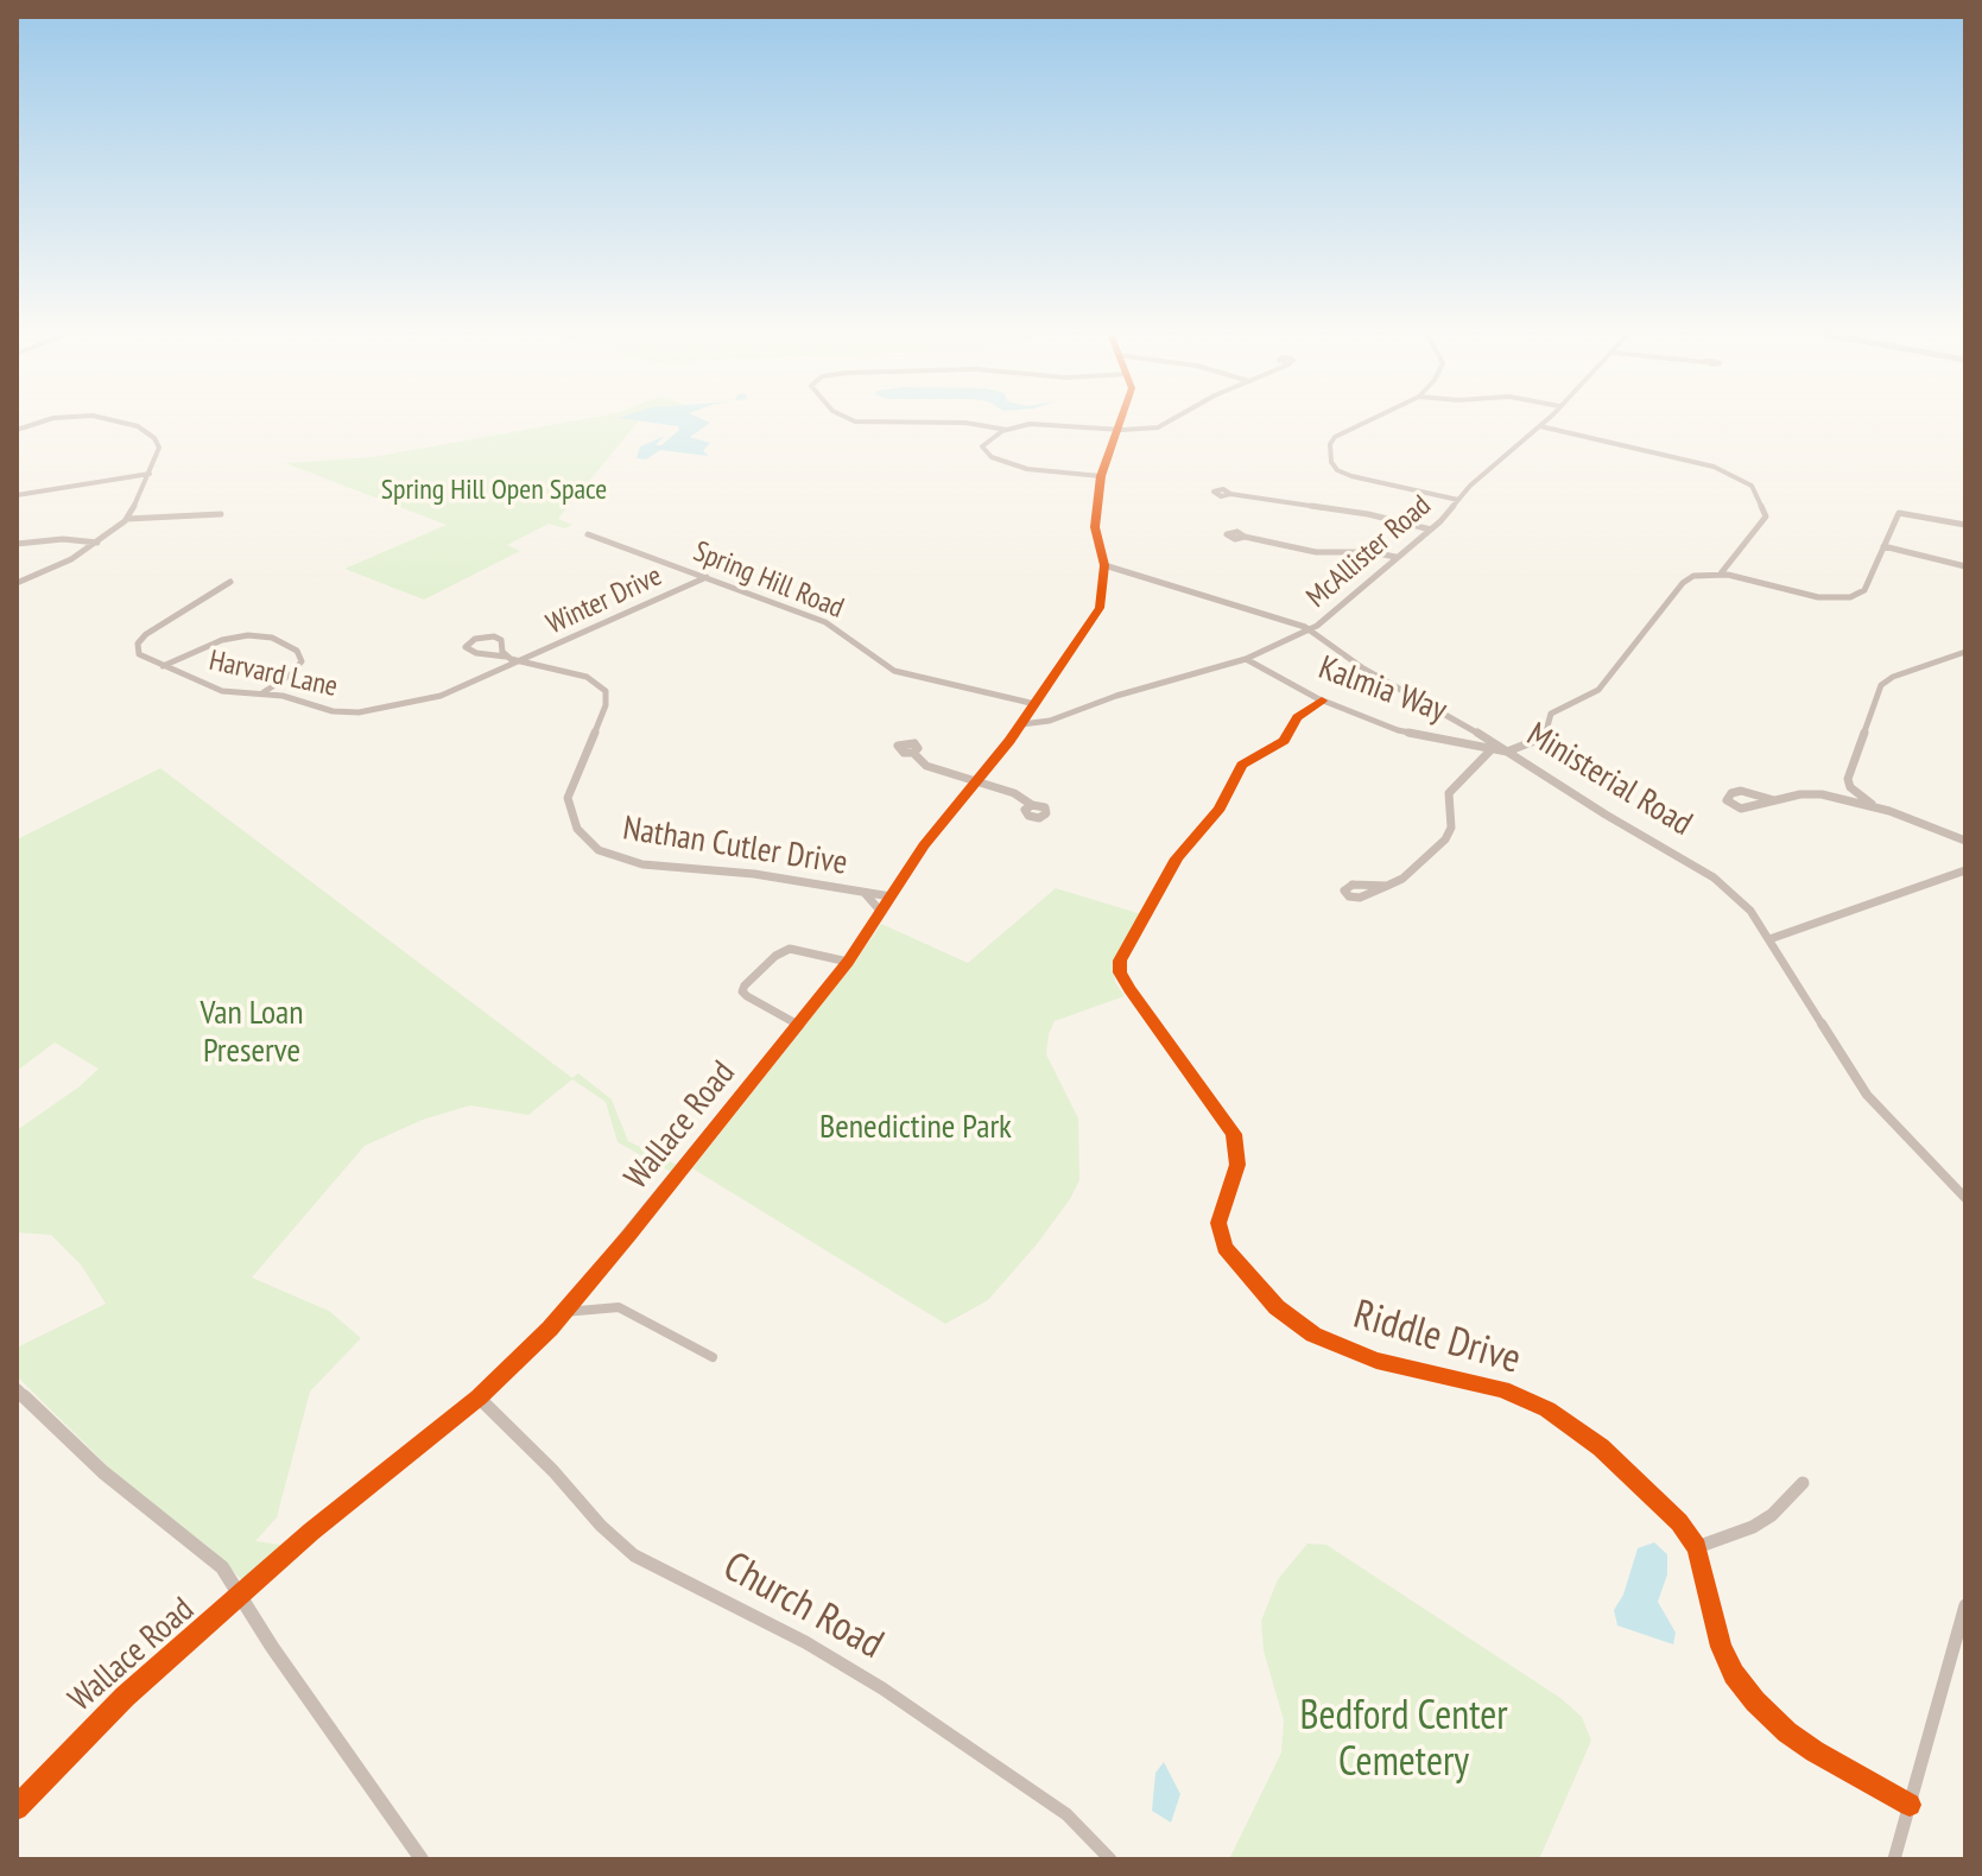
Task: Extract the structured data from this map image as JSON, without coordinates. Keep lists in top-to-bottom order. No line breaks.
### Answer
{"streets":{"street":["McAllister Road","Spring Hill Road","Winter Drive","Harvard Lane","Kalmia Way","Ministerial Road","Nathan Cutler Drive","Wallace Road","Riddle Drive","Church Road"]},"crossings":[["McAllister Road","Kalmia Way"],["McAllister Road","Ministerial Road"],["McAllister Road","Wallace Road"],["Spring Hill Road","Winter Drive"],["Spring Hill Road","Wallace Road"],["Winter Drive","Harvard Lane"],["Winter Drive","Nathan Cutler Drive"],["Harvard Lane","Nathan Cutler Drive"],["Kalmia Way","Ministerial Road"],["Kalmia Way","Riddle Drive"],["Ministerial Road","Wallace Road"],["Nathan Cutler Drive","Wallace Road"],["Wallace Road","Church Road"]],"parks":["Spring Hill Open Space","Van Loan Preserve","Benedictine Park","Bedford Center Cemetery"]}
